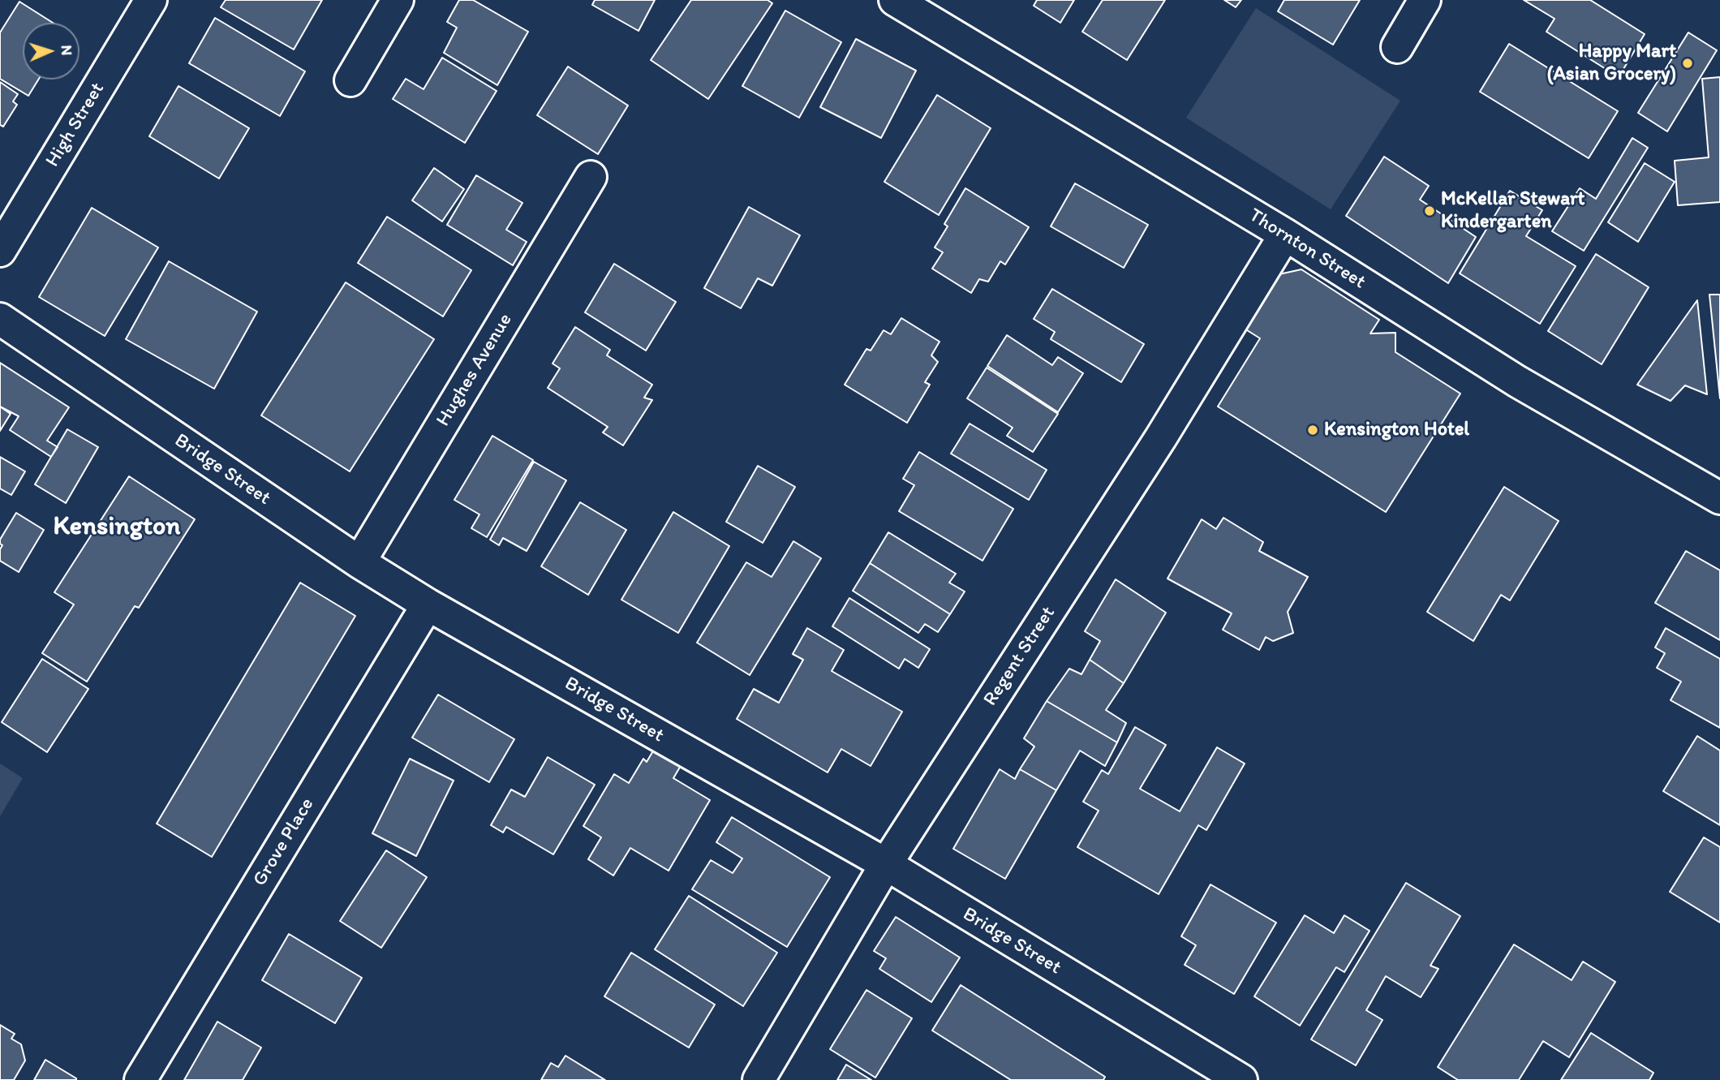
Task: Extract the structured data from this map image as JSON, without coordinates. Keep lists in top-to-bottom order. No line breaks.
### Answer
{"streets":{"street":["High Street","Thornton Street","Hughes Avenue","Bridge Street","Regent Street","Grove Place"]},"crossings":[["Thornton Street","Regent Street"],["Hughes Avenue","Bridge Street"],["Bridge Street","Regent Street"],["Bridge Street","Grove Place"]],"districts":["Kensington"],"places":["Happy Mart (Asian Grocery)","McKellar Stewart Kindergarten","Kensington Hotel"],"north":"right"}
